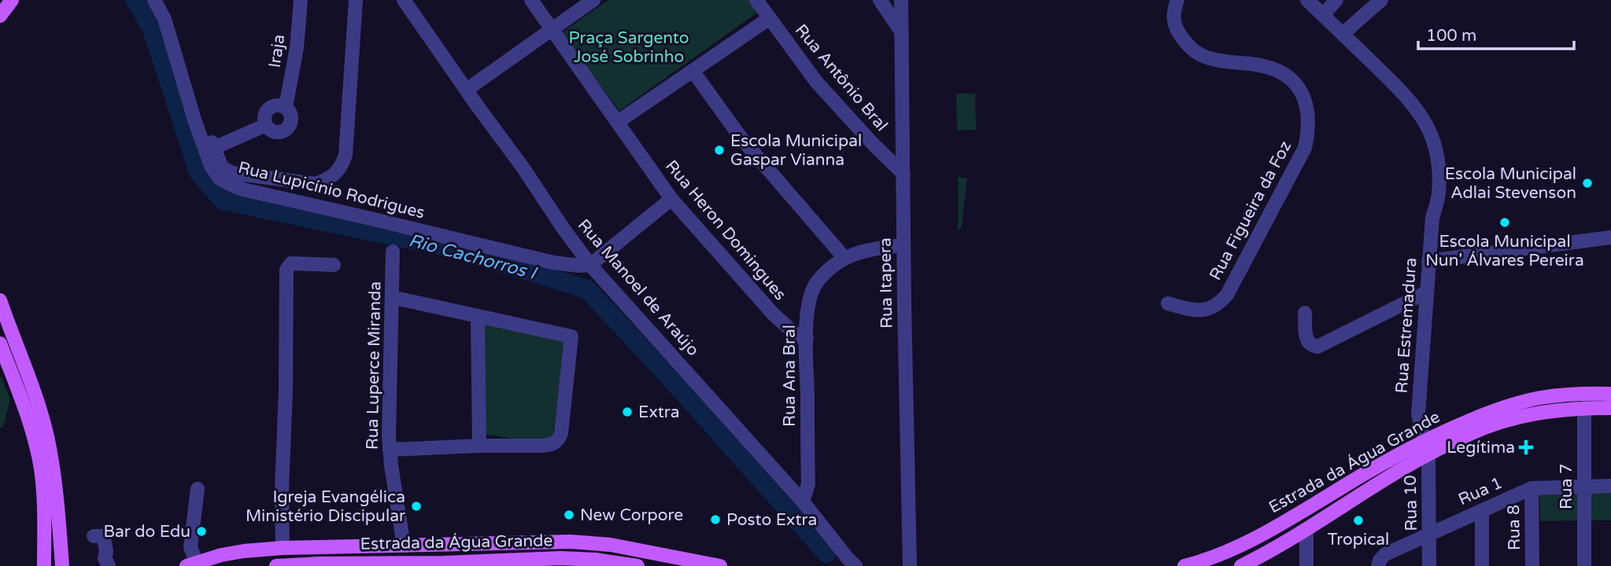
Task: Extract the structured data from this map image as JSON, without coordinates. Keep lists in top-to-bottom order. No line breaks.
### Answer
{"streets":{"main road":["Estrada da Água Grande"],"street":["Iraja","Rua Antônio Bral","Rua Lupicínio Rodrigues","Rua Figueira da Foz","Rua Heron Domingues","Rua Itapera","Rua Manoel de Araújo","Rua Estremadura","Rua Luperce Miranda","Rua Ana Bral","Rua 7","Rua 1","Rua 10","Rua 8"]},"crossings":[["Rua Antônio Bral","Rua Itapera"],["Rua Lupicínio Rodrigues","Rua Manoel de Araújo"],["Rua Heron Domingues","Rua Ana Bral"],["Rua Itapera","Rua Ana Bral"],["Rua Manoel de Araújo","Rua Ana Bral"],["Rua Estremadura","Estrada da Água Grande"],["Rua Estremadura","Rua 10"],["Rua Luperce Miranda","Estrada da Água Grande"],["Estrada da Água Grande","Rua 7"],["Estrada da Água Grande","Rua 10"],["Rua 7","Rua 1"],["Rua 1","Rua 10"],["Rua 1","Rua 8"]],"water":["Rio Cachorros I"],"parks":["Praça Sargento José Sobrinho"],"places":{"other":["Escola Municipal Gaspar Vianna","Escola Municipal Adlai Stevenson","Escola Municipal Nun' Álvares Pereira","Extra","Igreja Evangélica Ministério Discipular","New Corpore","Posto Extra","Tropical","Bar do Edu"],"health":["Legítima"]},"scale_bar":"100 m"}
